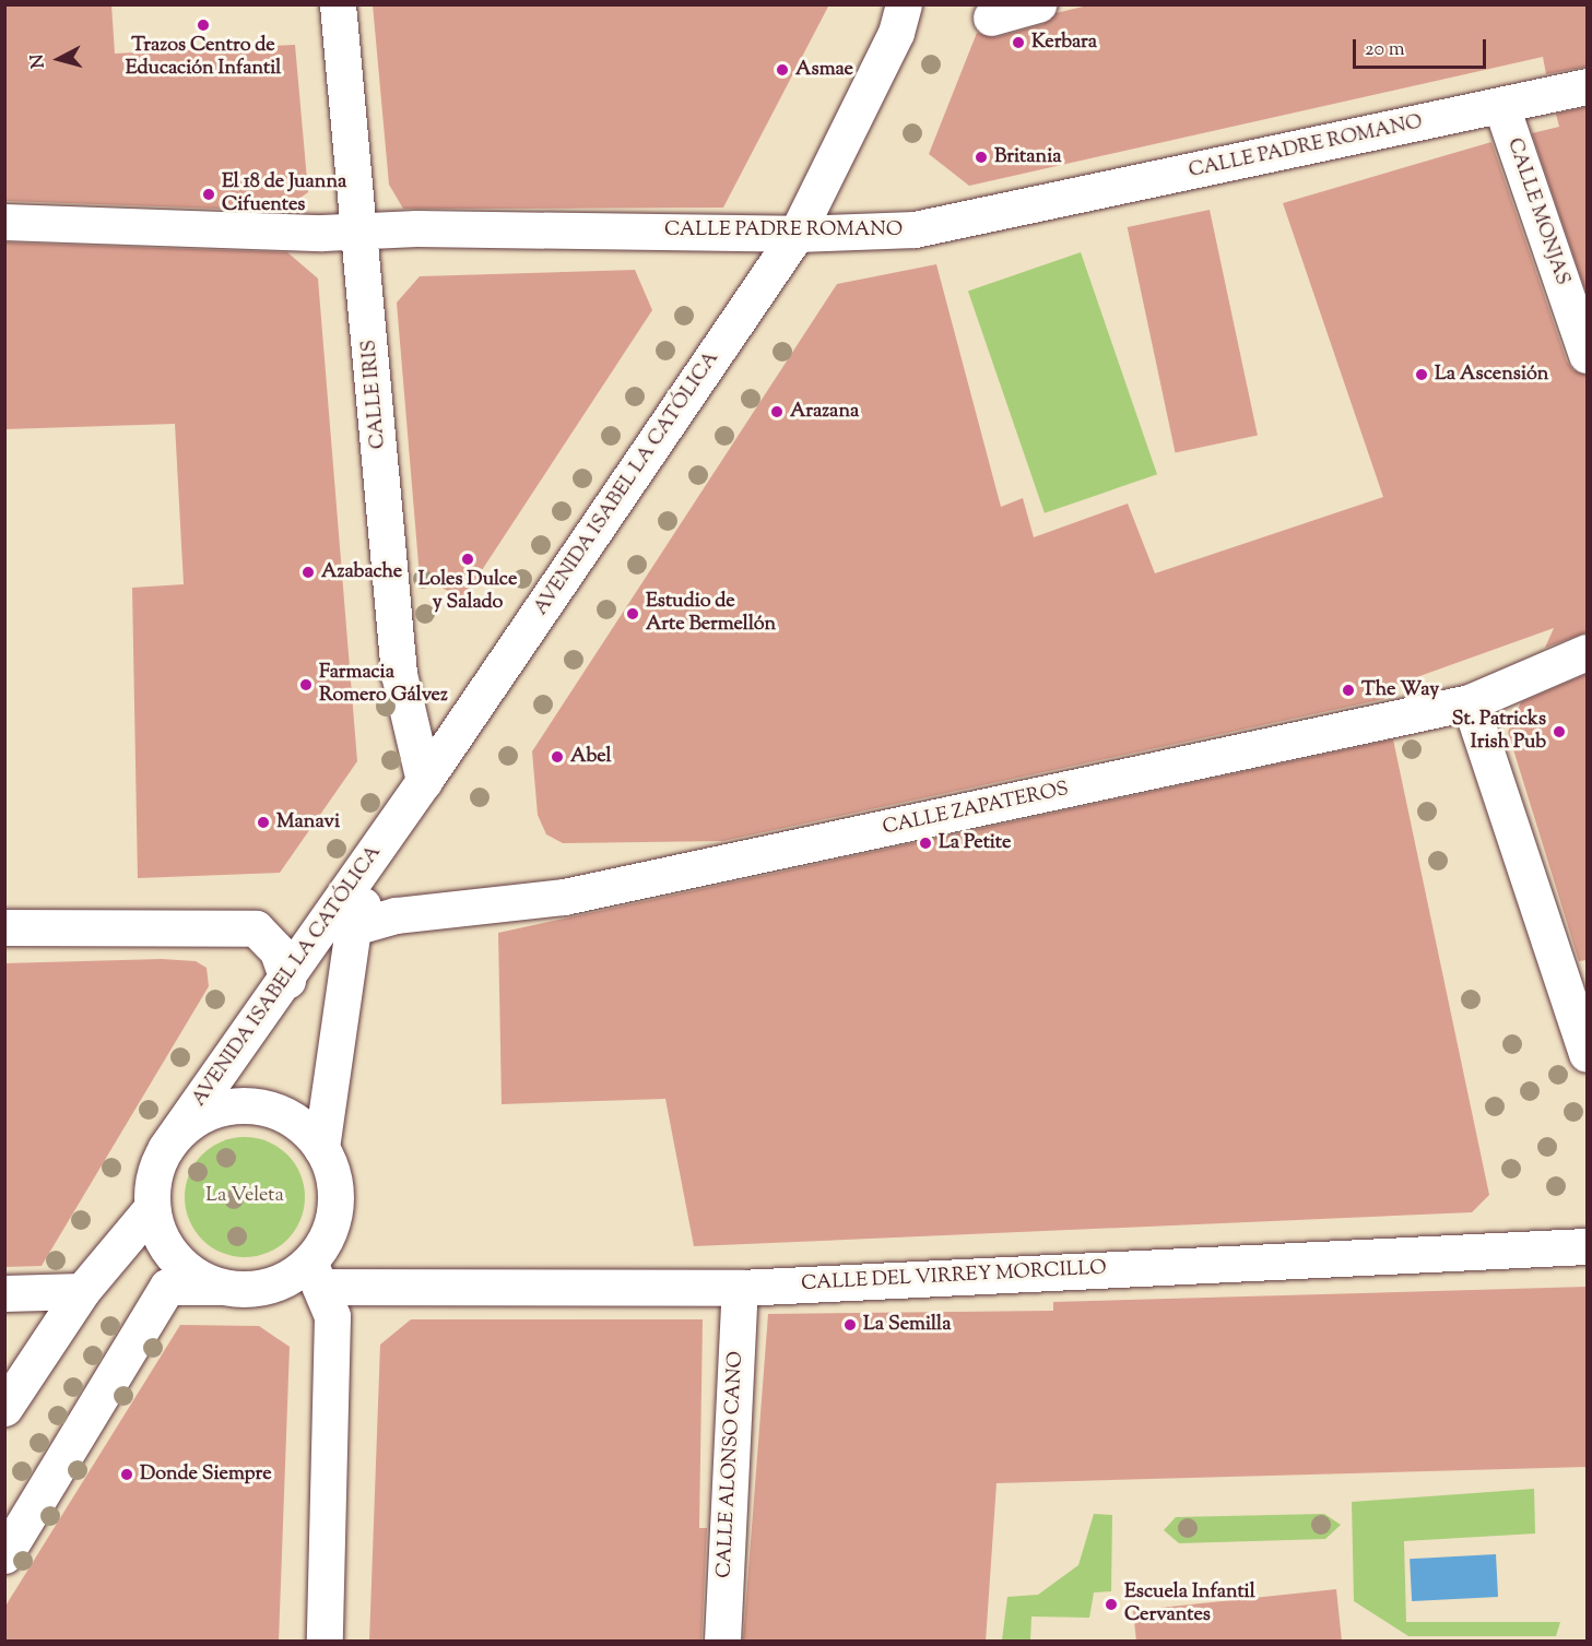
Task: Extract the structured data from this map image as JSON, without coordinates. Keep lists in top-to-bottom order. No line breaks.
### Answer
{"streets":{"street":["CALLE PADRE ROMANO","CALLE MONJAS","CALLE IRIS","AVENIDA ISABEL LA CATÓLICA","CALLE ZAPATEROS","CALLE DEL VIRREY MORCILLO","CALLE ALONSO CANO"]},"crossings":[["CALLE PADRE ROMANO","CALLE MONJAS"],["CALLE PADRE ROMANO","CALLE IRIS"],["CALLE PADRE ROMANO","AVENIDA ISABEL LA CATÓLICA"],["CALLE IRIS","AVENIDA ISABEL LA CATÓLICA"],["AVENIDA ISABEL LA CATÓLICA","CALLE ZAPATEROS"],["AVENIDA ISABEL LA CATÓLICA","CALLE DEL VIRREY MORCILLO"],["CALLE DEL VIRREY MORCILLO","CALLE ALONSO CANO"]],"parks":["La Veleta"],"places":["Trazos Centro de Educación Infantil","Kerbara","Asmae","Britania","El 18 de Juanna Cifuentes","La Ascensión","Arazana","Loles Dulce y Salado","Azabache","Estudio de Arte Bermellón","Farmacia Romero Gálvez","The Way","St. Patricks Irish Pub","Abel","Manavi","La Petite","La Semilla","Donde Siempre","Escuela Infantil Cervantes"],"scale_bar":"20 m","north":"left"}
